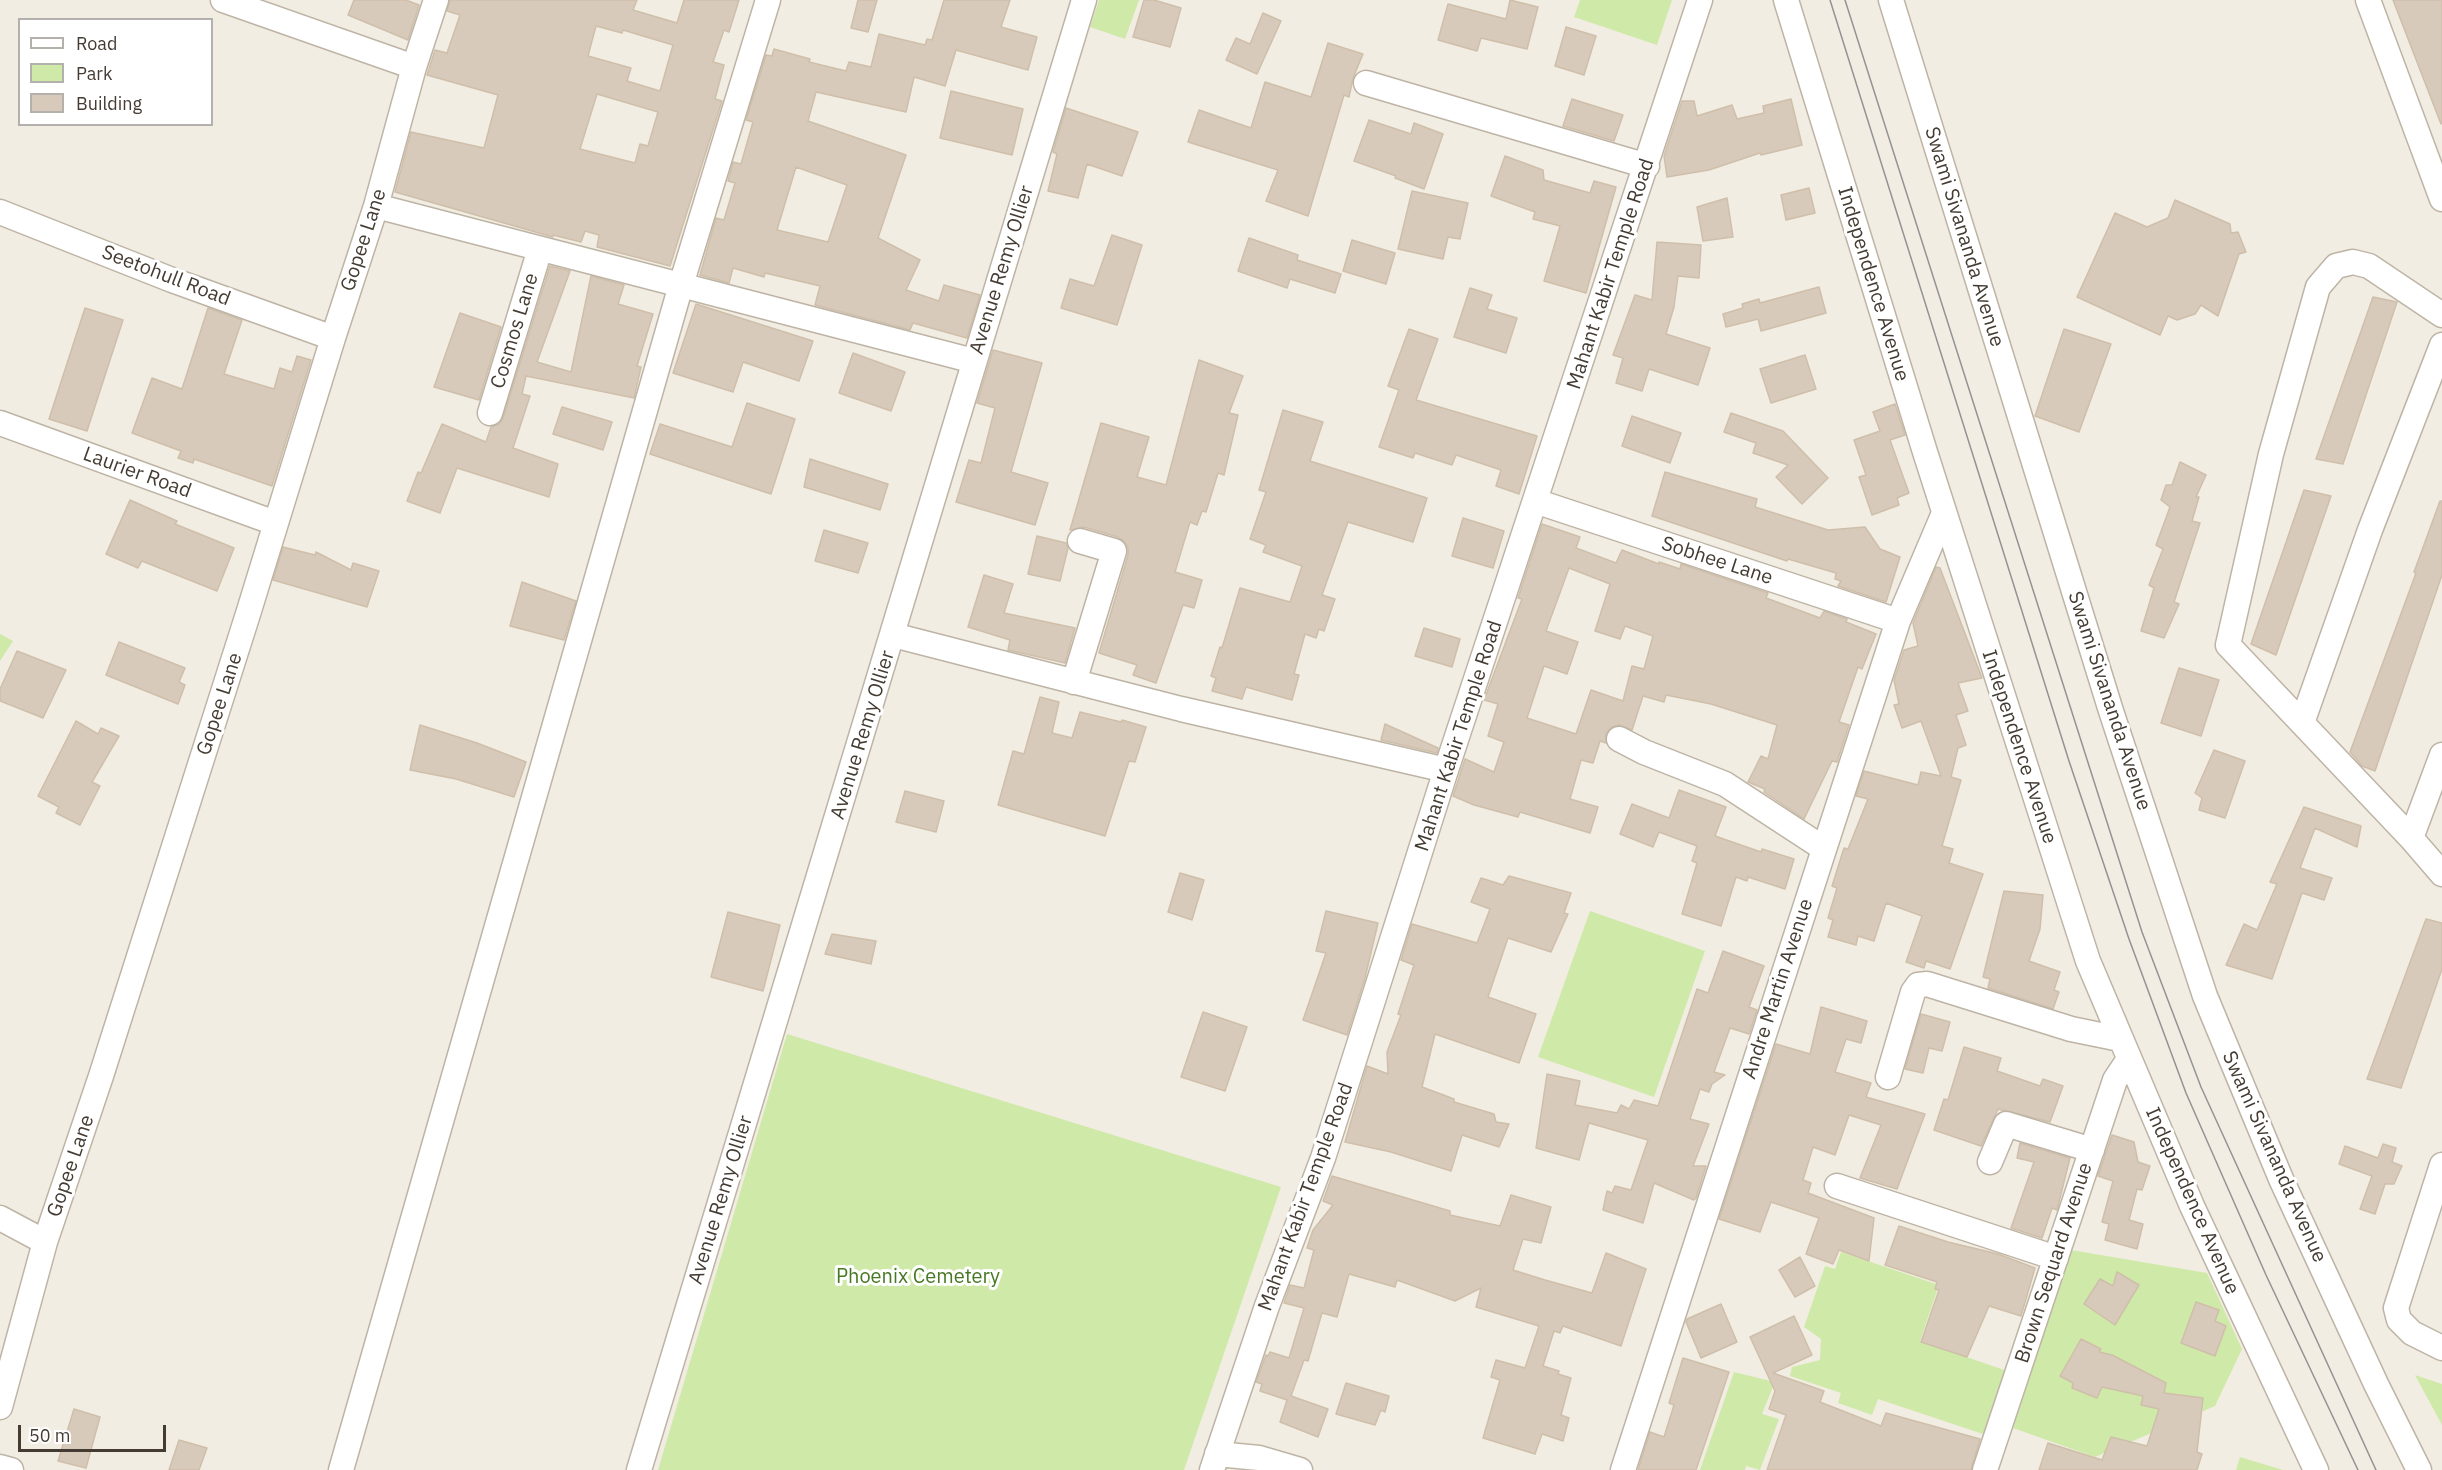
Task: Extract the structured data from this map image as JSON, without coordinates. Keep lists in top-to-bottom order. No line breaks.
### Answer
{"streets":{"street":["Swami Sivananda Avenue","Gopee Lane","Avenue Remy Ollier","Mahant Kabir Temple Road","Seetohull Road","Independence Avenue","Cosmos Lane","Laurier Road","Sobhee Lane","Andre Martin Avenue","Brown Sequard Avenue"]},"crossings":[["Gopee Lane","Seetohull Road"],["Gopee Lane","Laurier Road"],["Mahant Kabir Temple Road","Sobhee Lane"],["Independence Avenue","Andre Martin Avenue"],["Independence Avenue","Brown Sequard Avenue"],["Sobhee Lane","Andre Martin Avenue"]],"parks":["Phoenix Cemetery"],"legend":["Road","Park","Building"],"scale_bar":"50 m"}
